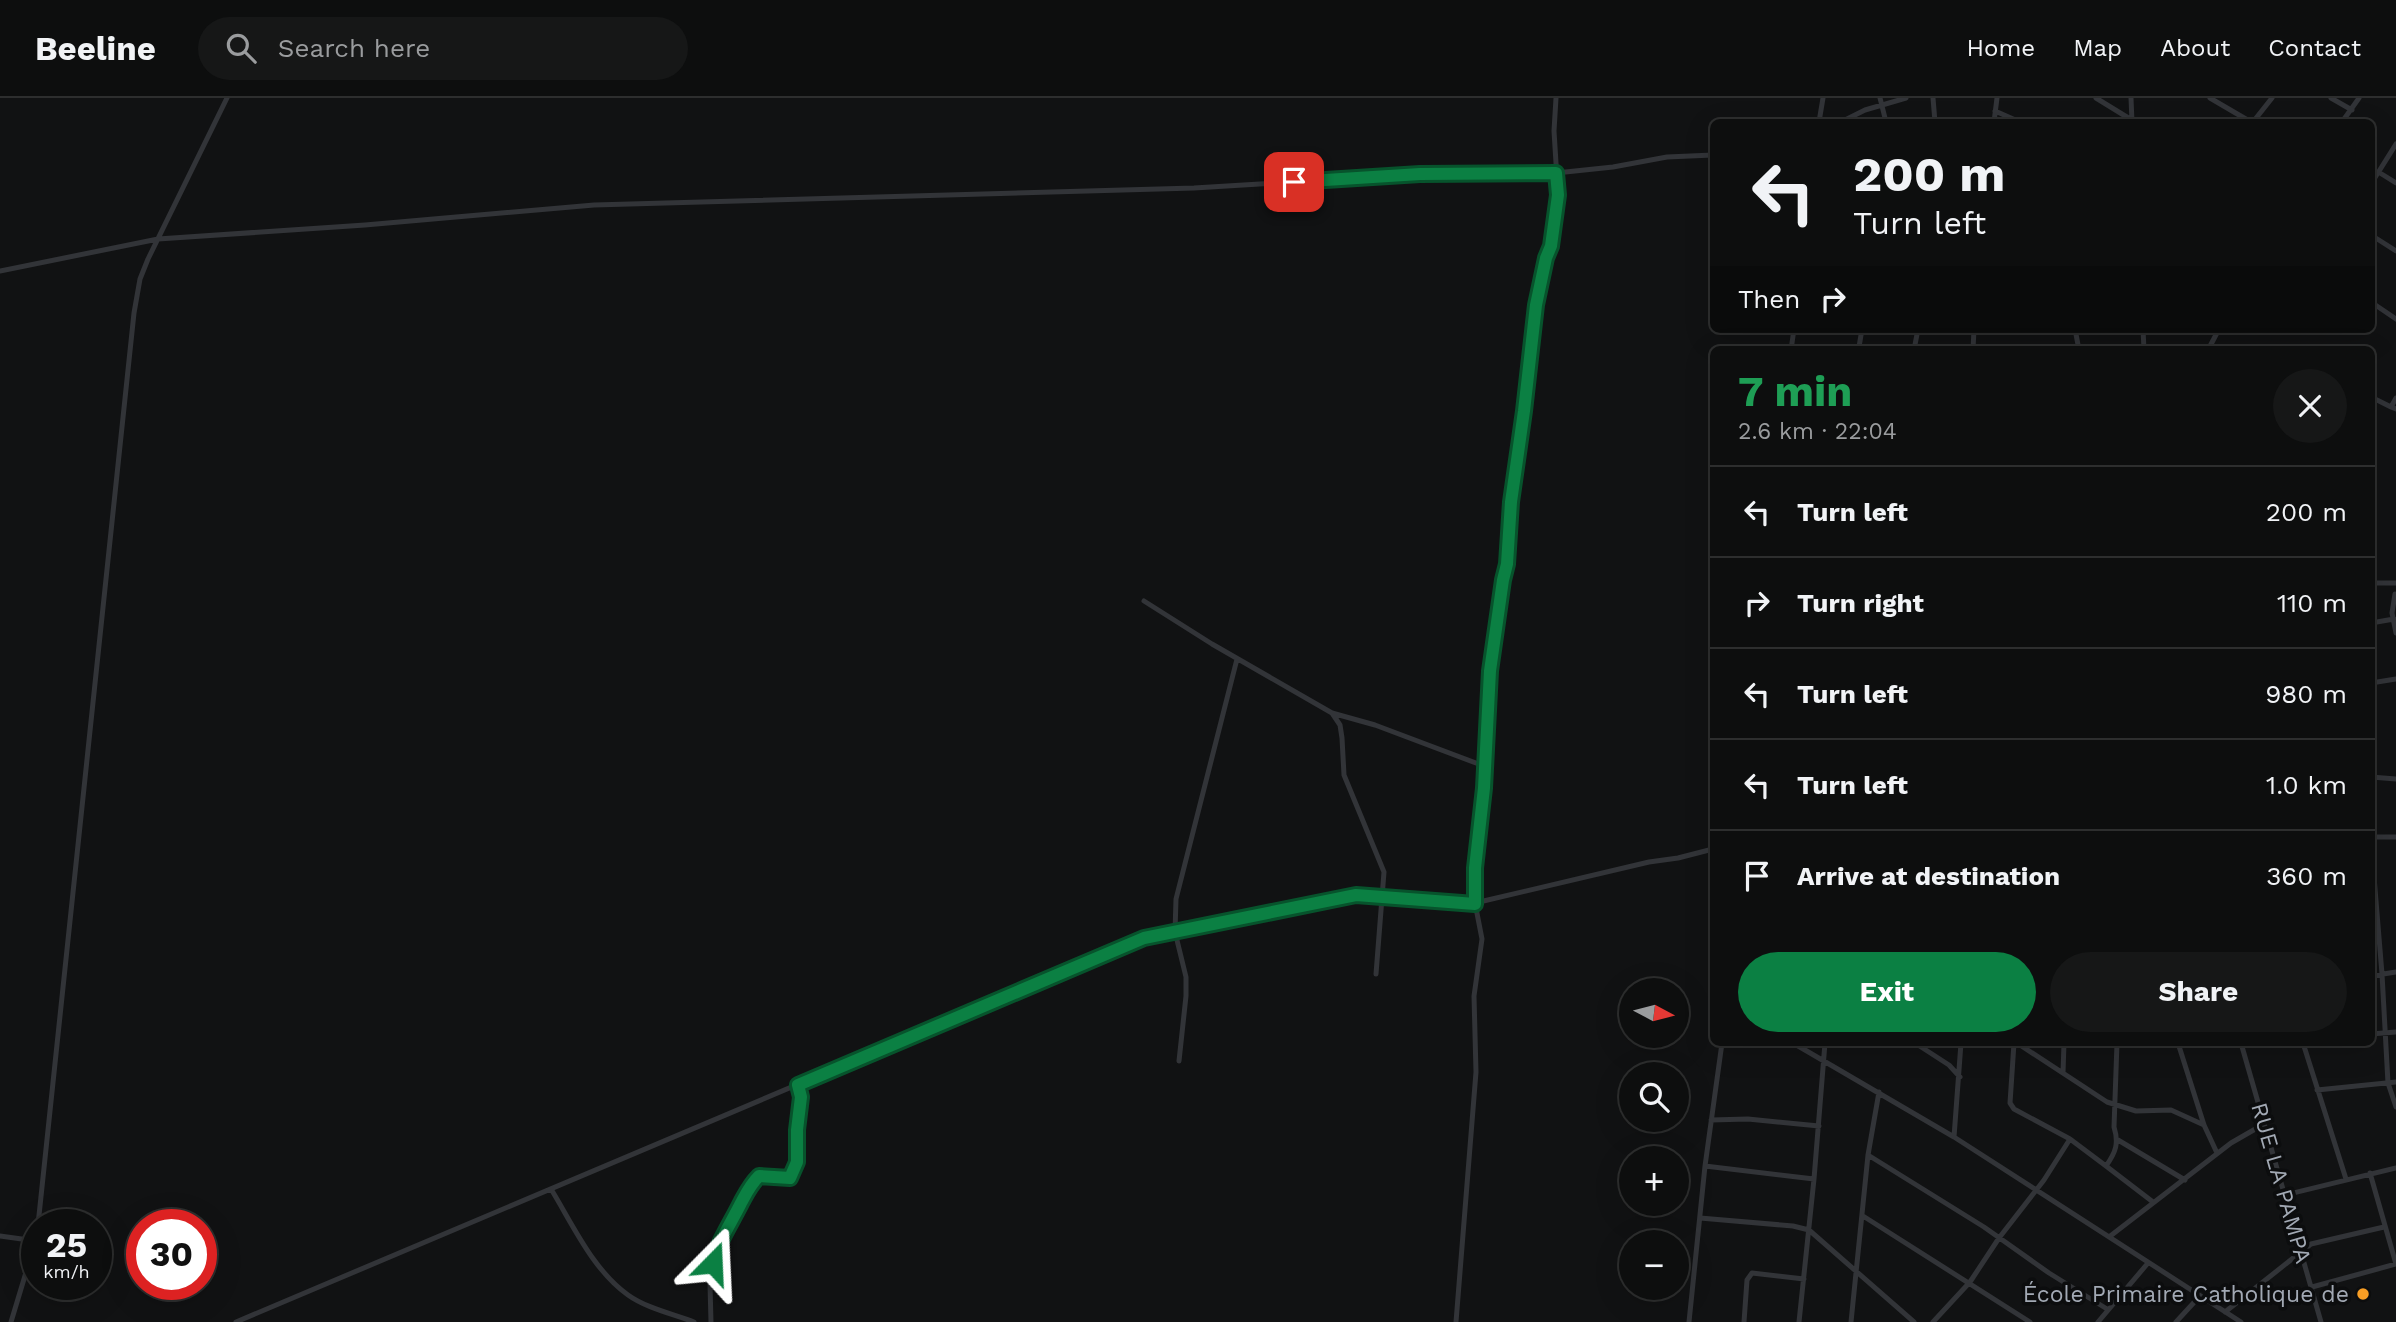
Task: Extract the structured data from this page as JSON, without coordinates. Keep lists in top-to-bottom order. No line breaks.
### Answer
{"streets":{"street":["RUE LA PAMPA"]},"places":["École Primaire Catholique de"],"north":"right","page":{"header":"Beeline","search":"Search here","nav":["Home","Map","About","Contact"],"turn":["200 m","Turn left"],"then":"Then","heading":["7 min","2.6 km · 22:04"],"list":[{"name":"Turn left","value":"200 m"},{"name":"Turn right","value":"110 m"},{"name":"Turn left","value":"980 m"},{"name":"Turn left","value":"1.0 km"},{"name":"Arrive at destination","value":"360 m"}],"buttons":["Exit","Share"],"map_buttons":["+","−"],"speed":"25 km/h","limit":"30"}}
